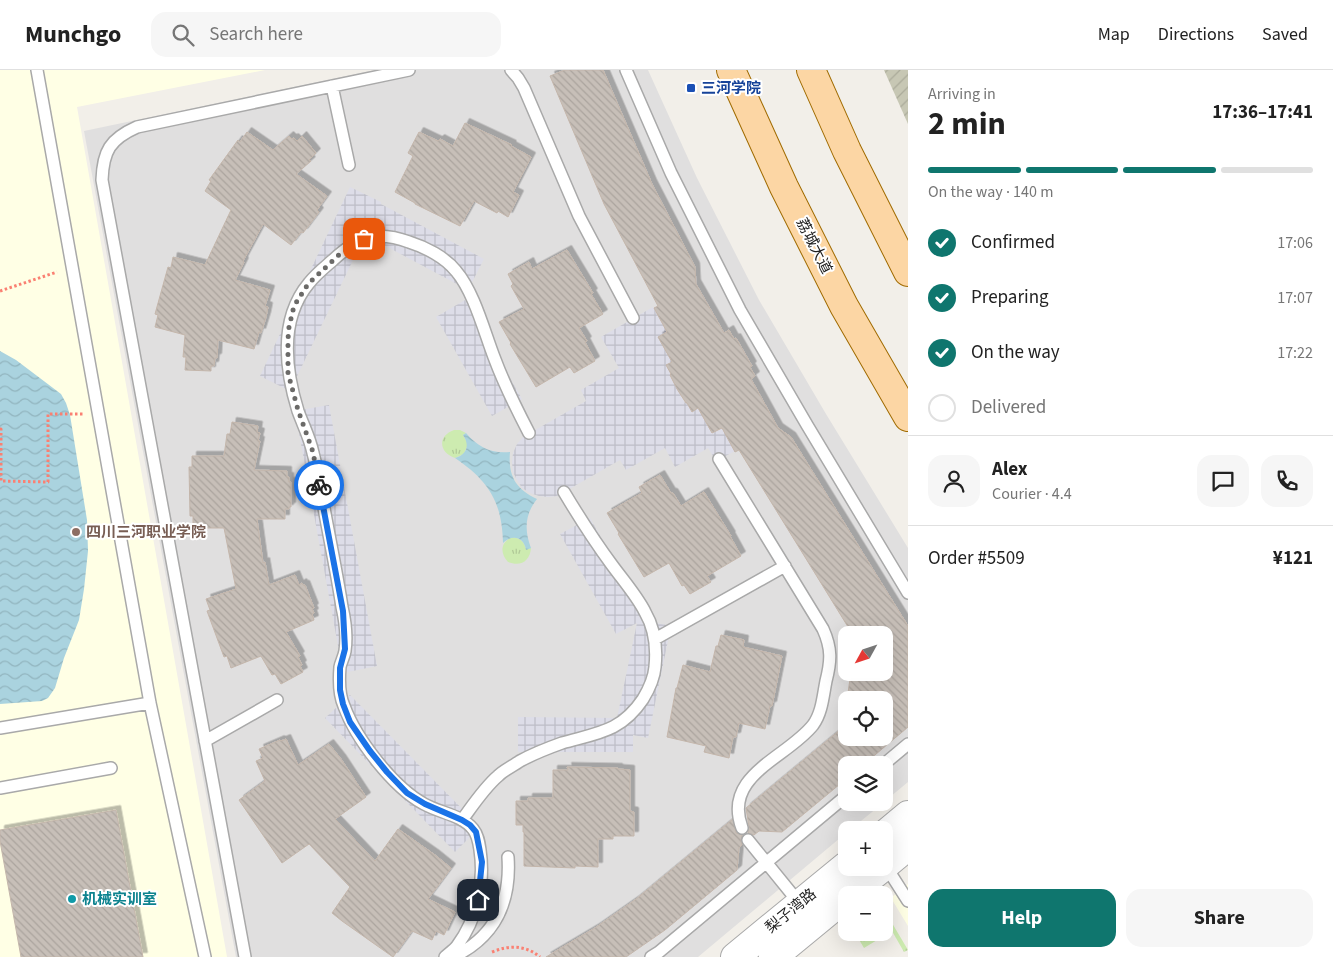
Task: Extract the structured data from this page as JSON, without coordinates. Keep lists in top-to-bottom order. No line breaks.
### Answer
{"streets":{"main road":["荔城大道"],"street":["梨子湾路"]},"places":{"transit":["三河学院"],"other":["四川三河职业学院","机械实训室"]},"north":"bottom left","page":{"header":"Munchgo","search":"Search here","nav":["Map","Directions","Saved"],"heading":["2 min","Arriving in","17:36–17:41"],"panel":["Alex","Courier · 4.4","Order #5509","¥121"],"bar":"On the way · 140 m","list":[["Confirmed","17:06"],["Preparing","17:07"],["On the way","17:22"],"Delivered"],"map_buttons":["+","−"],"buttons":["Help","Share"]}}
